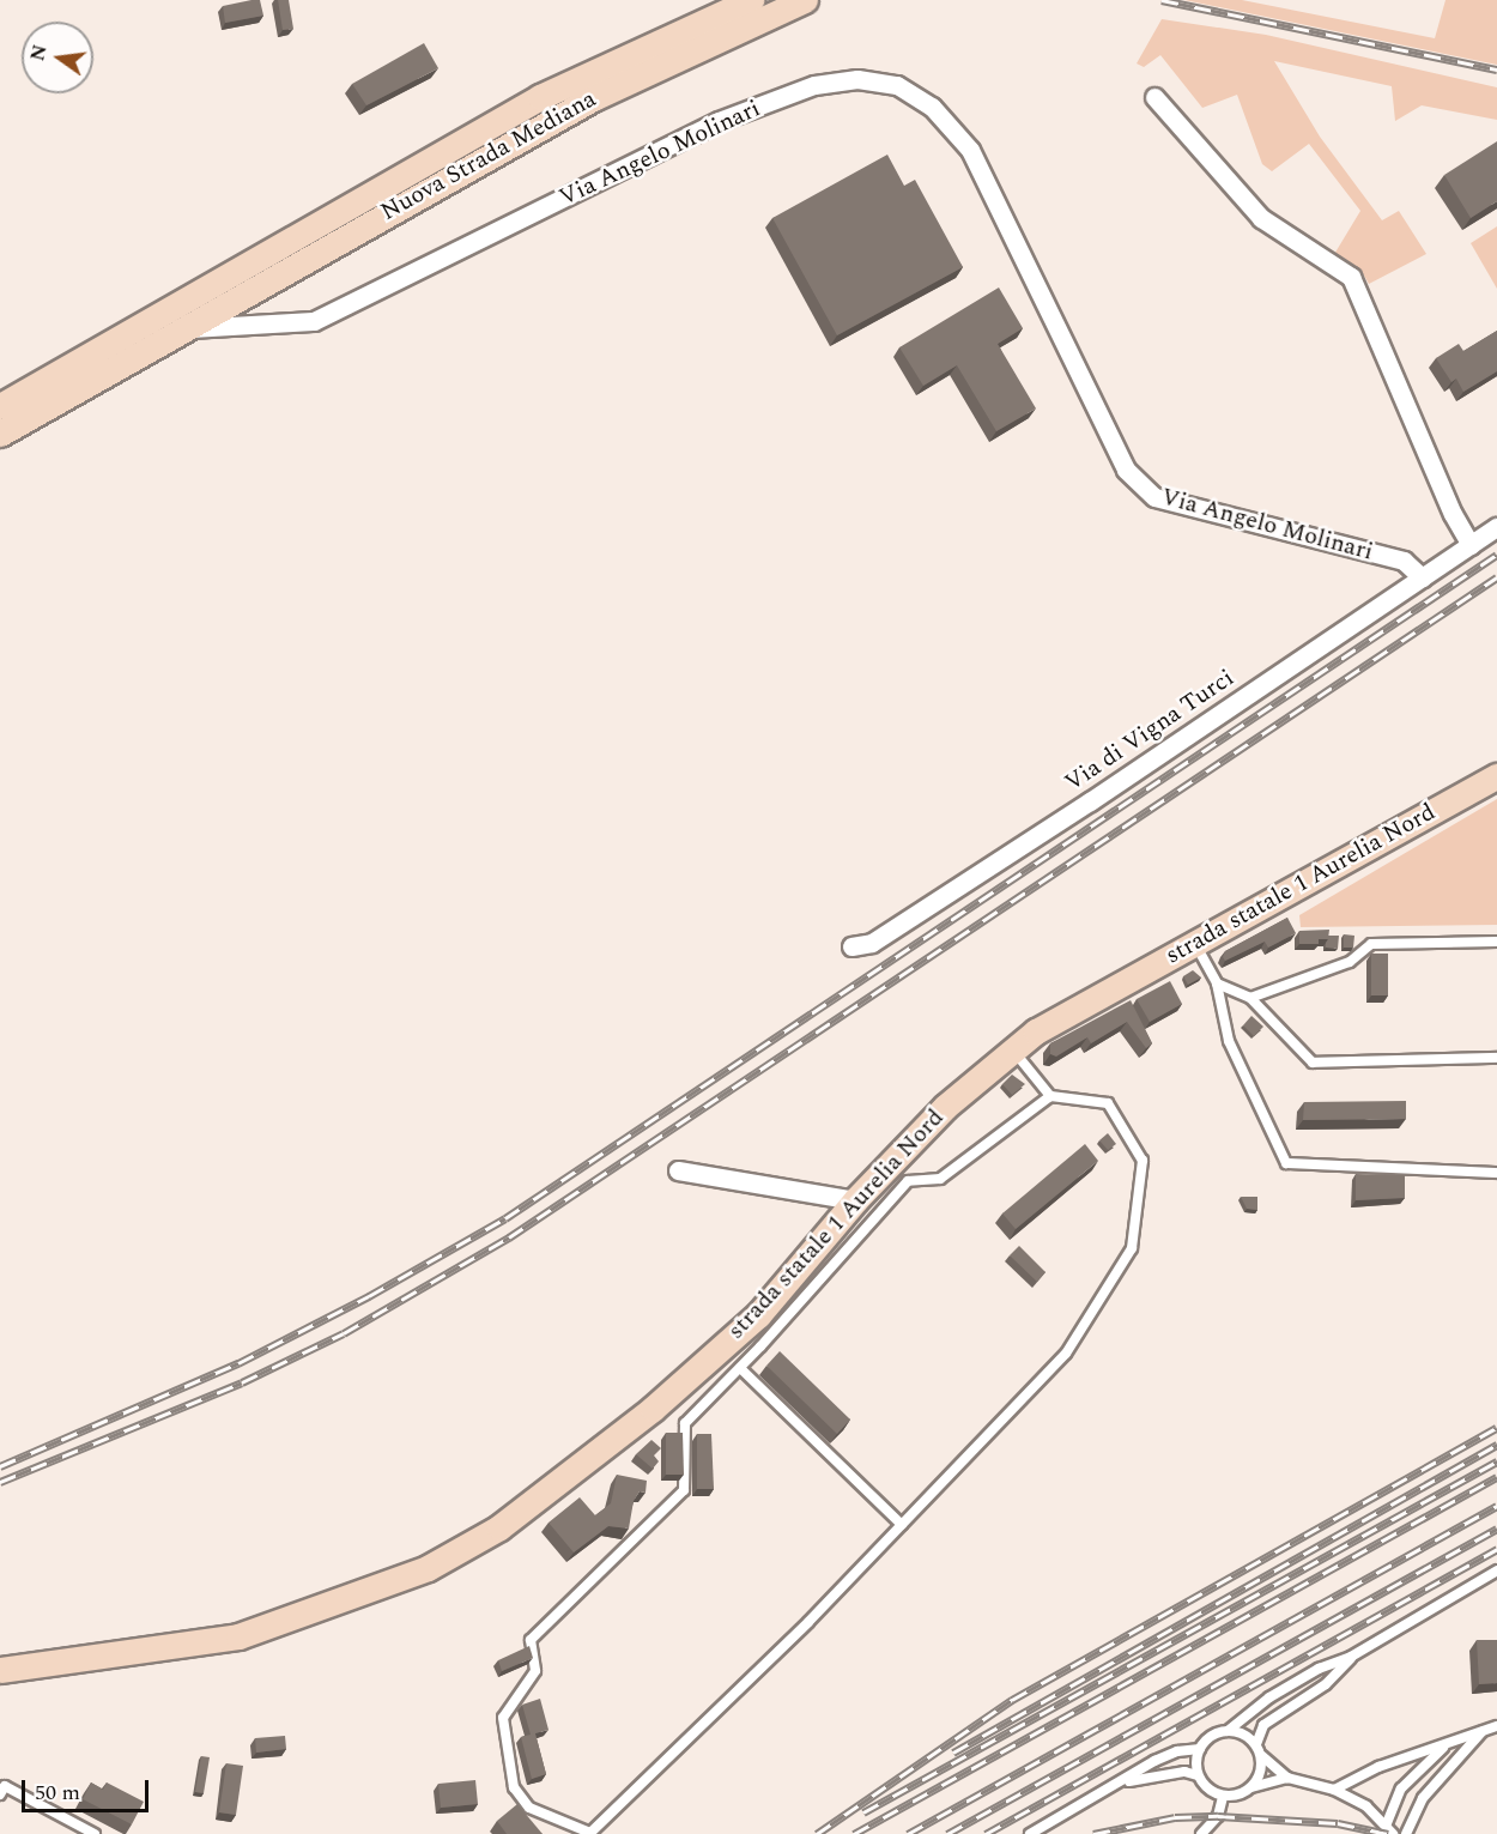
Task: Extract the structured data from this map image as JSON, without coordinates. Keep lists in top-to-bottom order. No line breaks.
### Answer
{"streets":{"main road":["Via Angelo Molinari","Nuova Strada Mediana","strada statale 1 Aurelia Nord"],"street":["Via di Vigna Turci"]},"crossings":[["Via Angelo Molinari","Nuova Strada Mediana"],["Via Angelo Molinari","Via di Vigna Turci"]],"scale_bar":"50 m","north":"left"}
